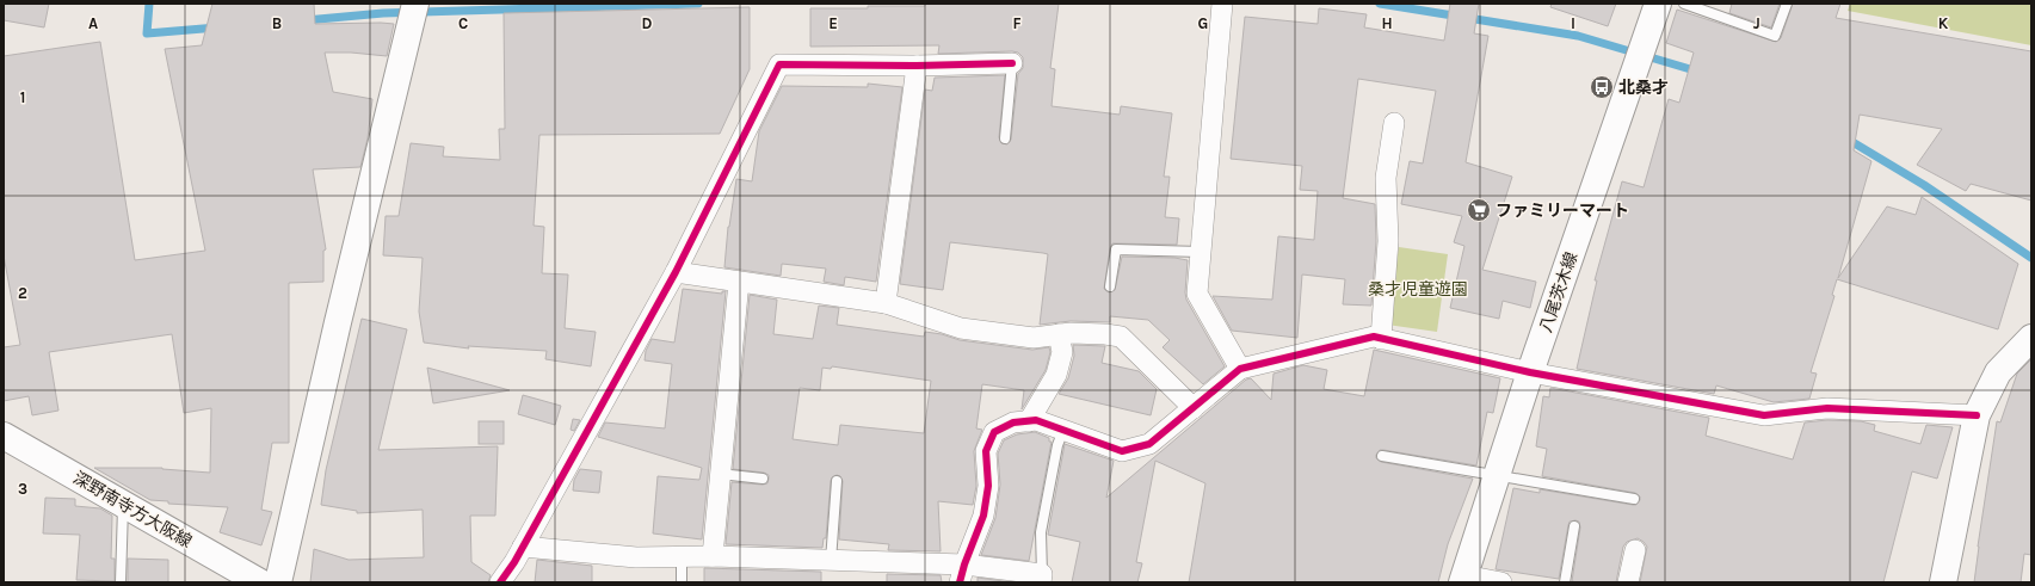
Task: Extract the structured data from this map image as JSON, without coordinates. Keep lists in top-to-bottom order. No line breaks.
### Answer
{"streets":{"main road":["八尾茨木線","深野南寺方大阪線"]},"parks":["桑才児童遊園"],"places":{"bus stop":["北桑才"],"supermarket":["ファミリーマート"]},"grid":{"columns":["A","B","C","D","E","F","G","H","I","J","K"],"rows":["1","2","3"]}}
